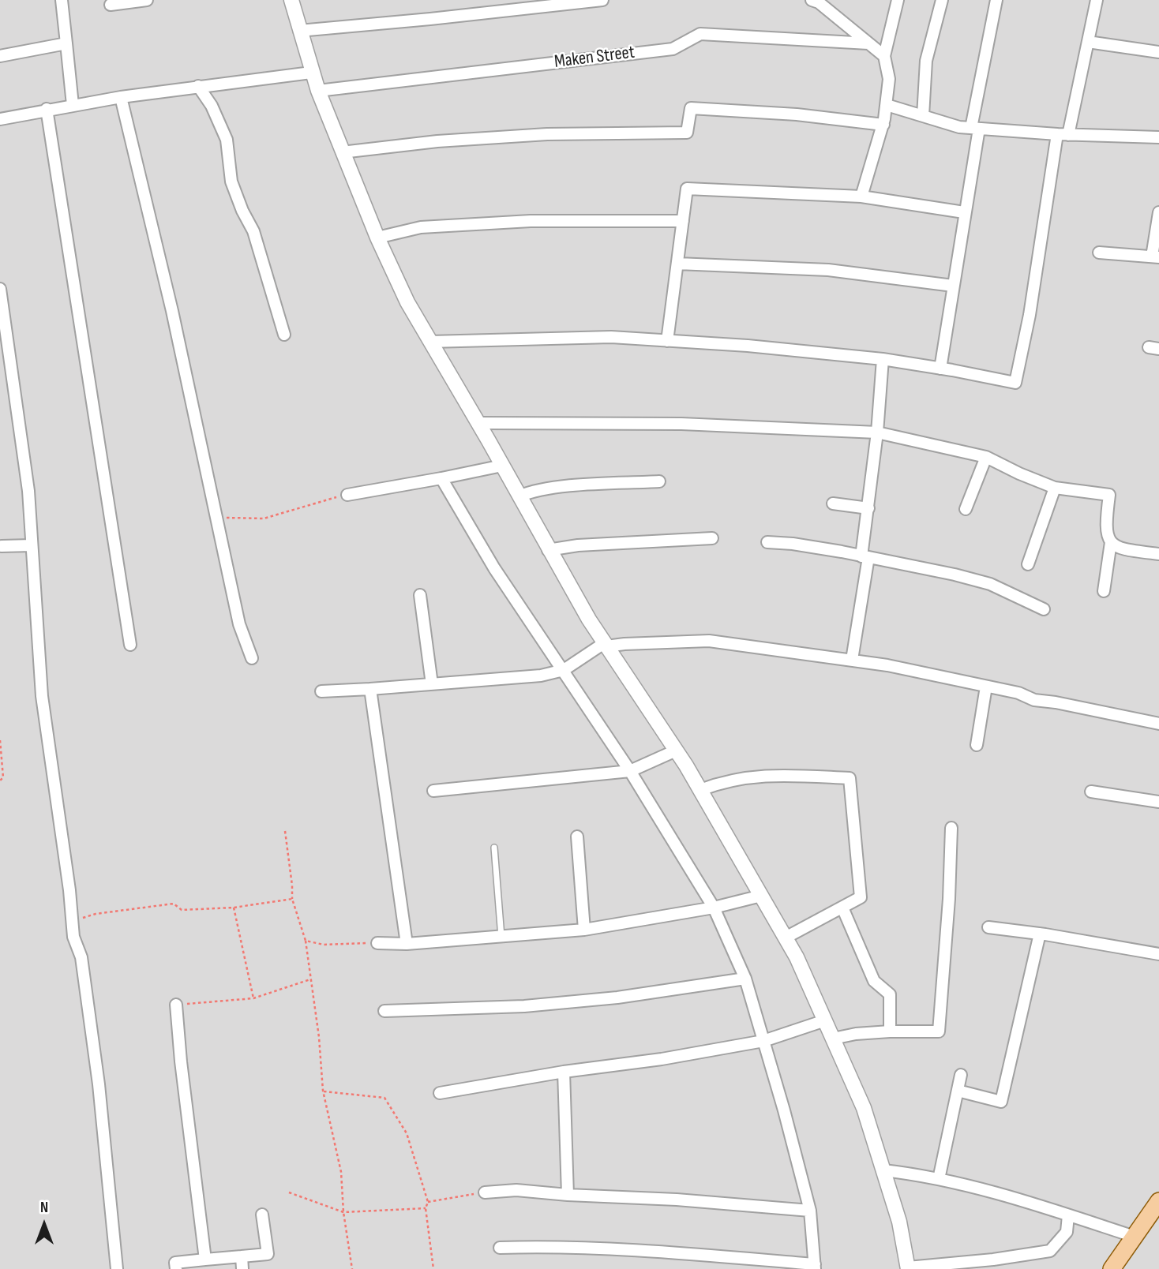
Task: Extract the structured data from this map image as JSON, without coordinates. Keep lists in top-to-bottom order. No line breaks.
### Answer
{"streets":{"street":["Maken Street"]},"north":"top"}
